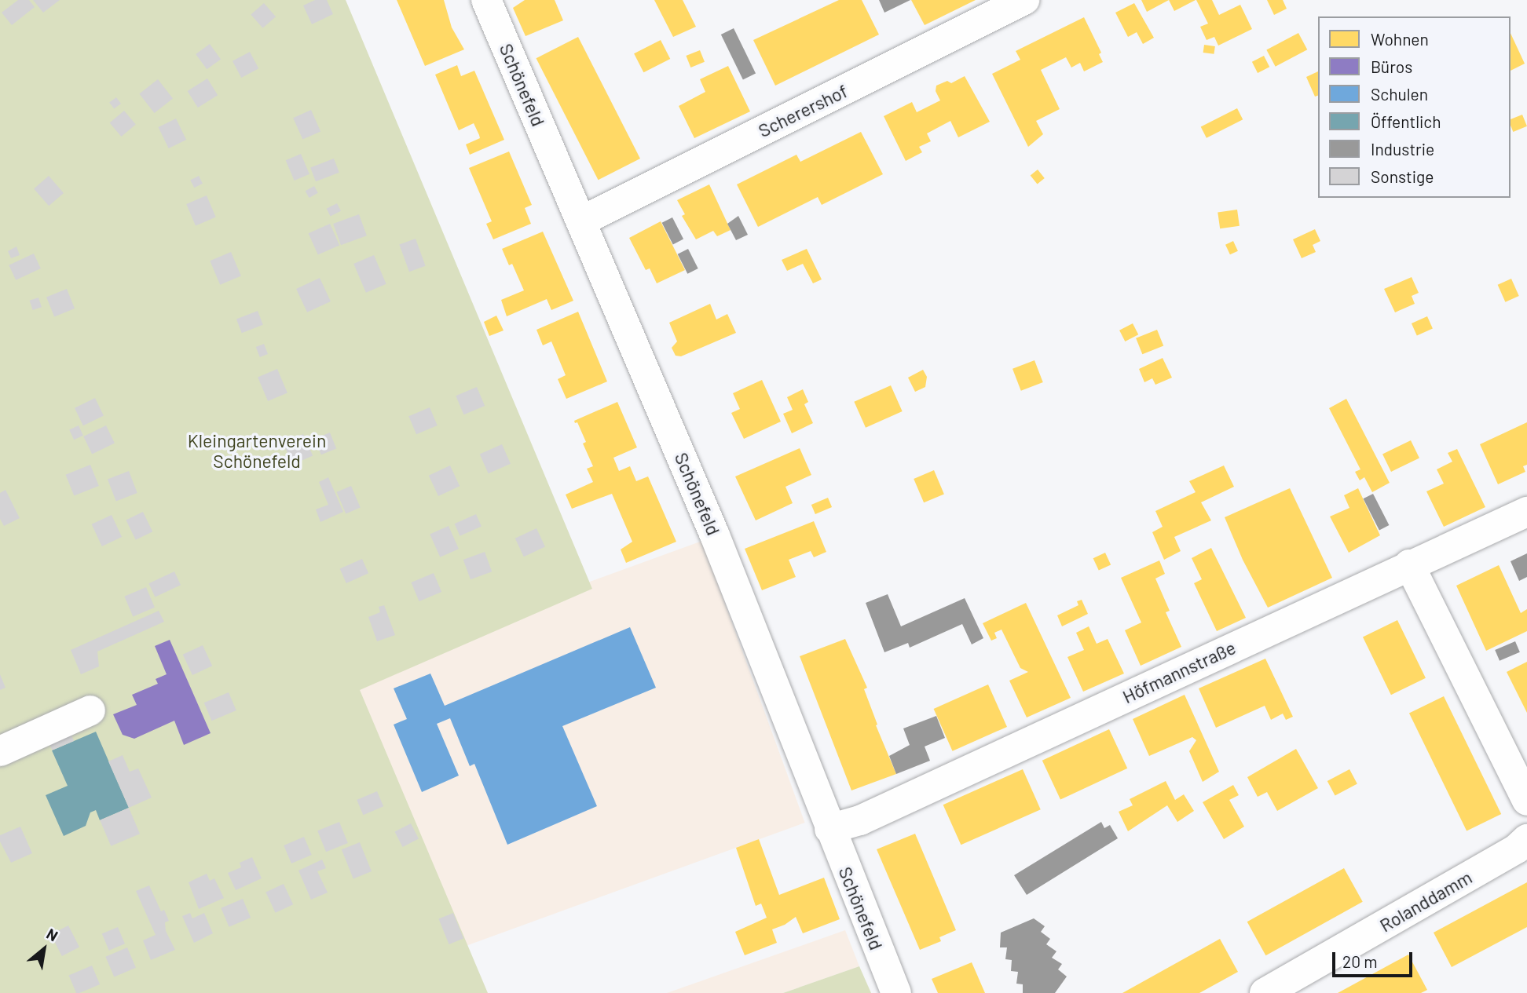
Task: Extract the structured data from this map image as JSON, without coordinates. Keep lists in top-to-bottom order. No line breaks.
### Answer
{"streets":{"street":["Schönefeld","Scherershof","Höfmannstraße","Rolanddamm"]},"crossings":[["Schönefeld","Scherershof"],["Schönefeld","Höfmannstraße"]],"parks":["Kleingartenverein Schönefeld"],"legend":["Wohnen","Büros","Schulen","Öffentlich","Industrie","Sonstige"],"scale_bar":"20 m","north":"top right"}
